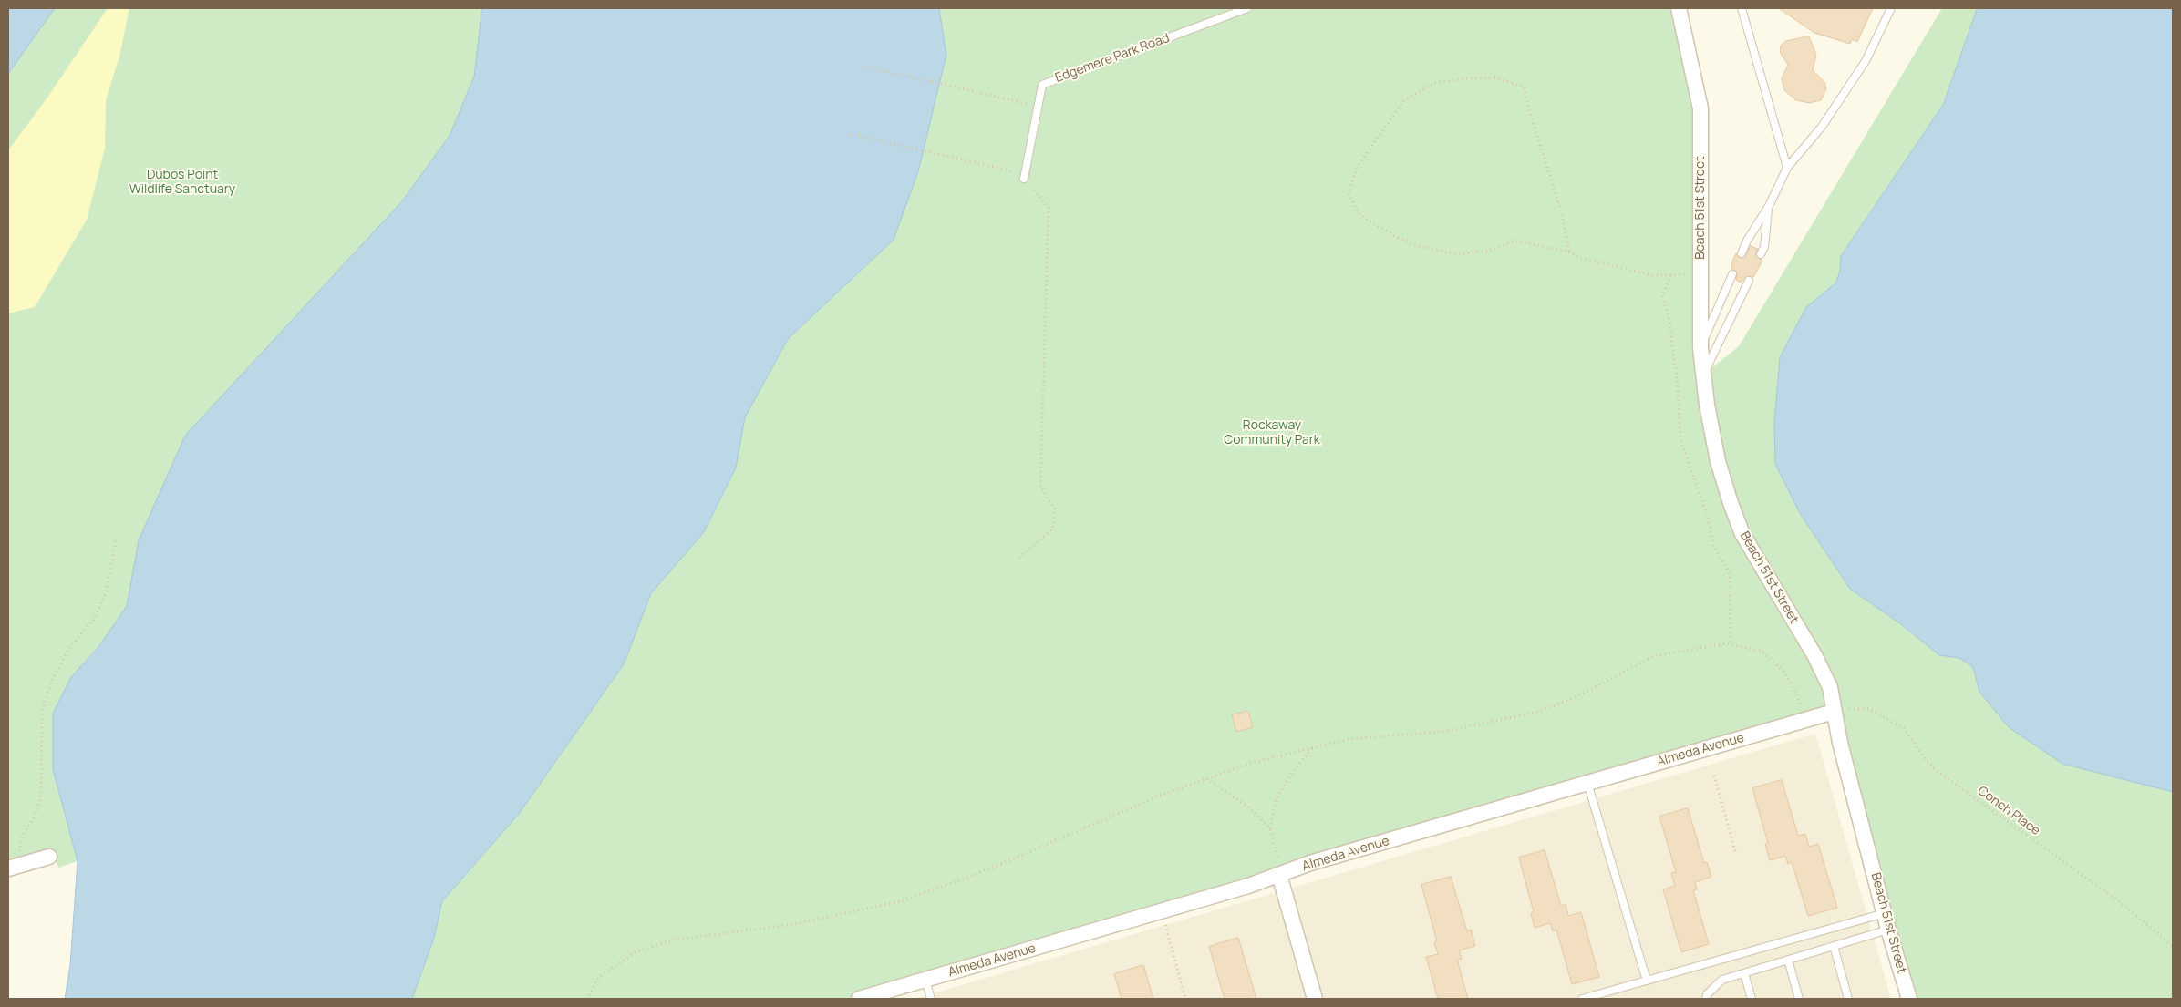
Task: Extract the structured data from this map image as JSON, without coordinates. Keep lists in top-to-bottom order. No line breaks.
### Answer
{"streets":{"street":["Beach 51st Street","Almeda Avenue"],"lane":["Edgemere Park Road"],"path":["Conch Place"]},"crossings":[["Beach 51st Street","Almeda Avenue"],["Beach 51st Street","Conch Place"],["Almeda Avenue","Conch Place"]],"parks":["Dubos Point Wildlife Sanctuary","Rockaway Community Park"]}
